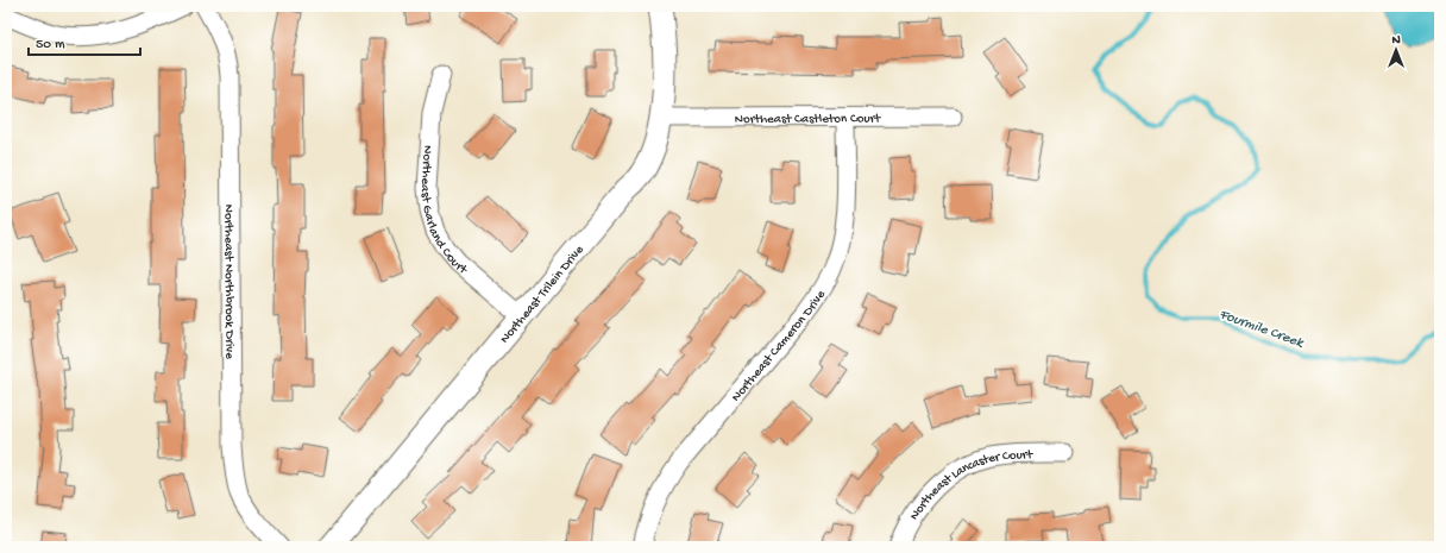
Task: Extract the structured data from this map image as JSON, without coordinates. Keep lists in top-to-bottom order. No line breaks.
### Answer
{"streets":{"street":["Northeast Castleton Court","Northeast Garland Court","Northeast Northbrook Drive","Northeast Trilein Drive","Northeast Cameron Drive","Northeast Lancaster Court"]},"crossings":[["Northeast Castleton Court","Northeast Trilein Drive"],["Northeast Castleton Court","Northeast Cameron Drive"],["Northeast Garland Court","Northeast Trilein Drive"]],"water":["Fourmile Creek"],"scale_bar":"50 m","north":"top"}
